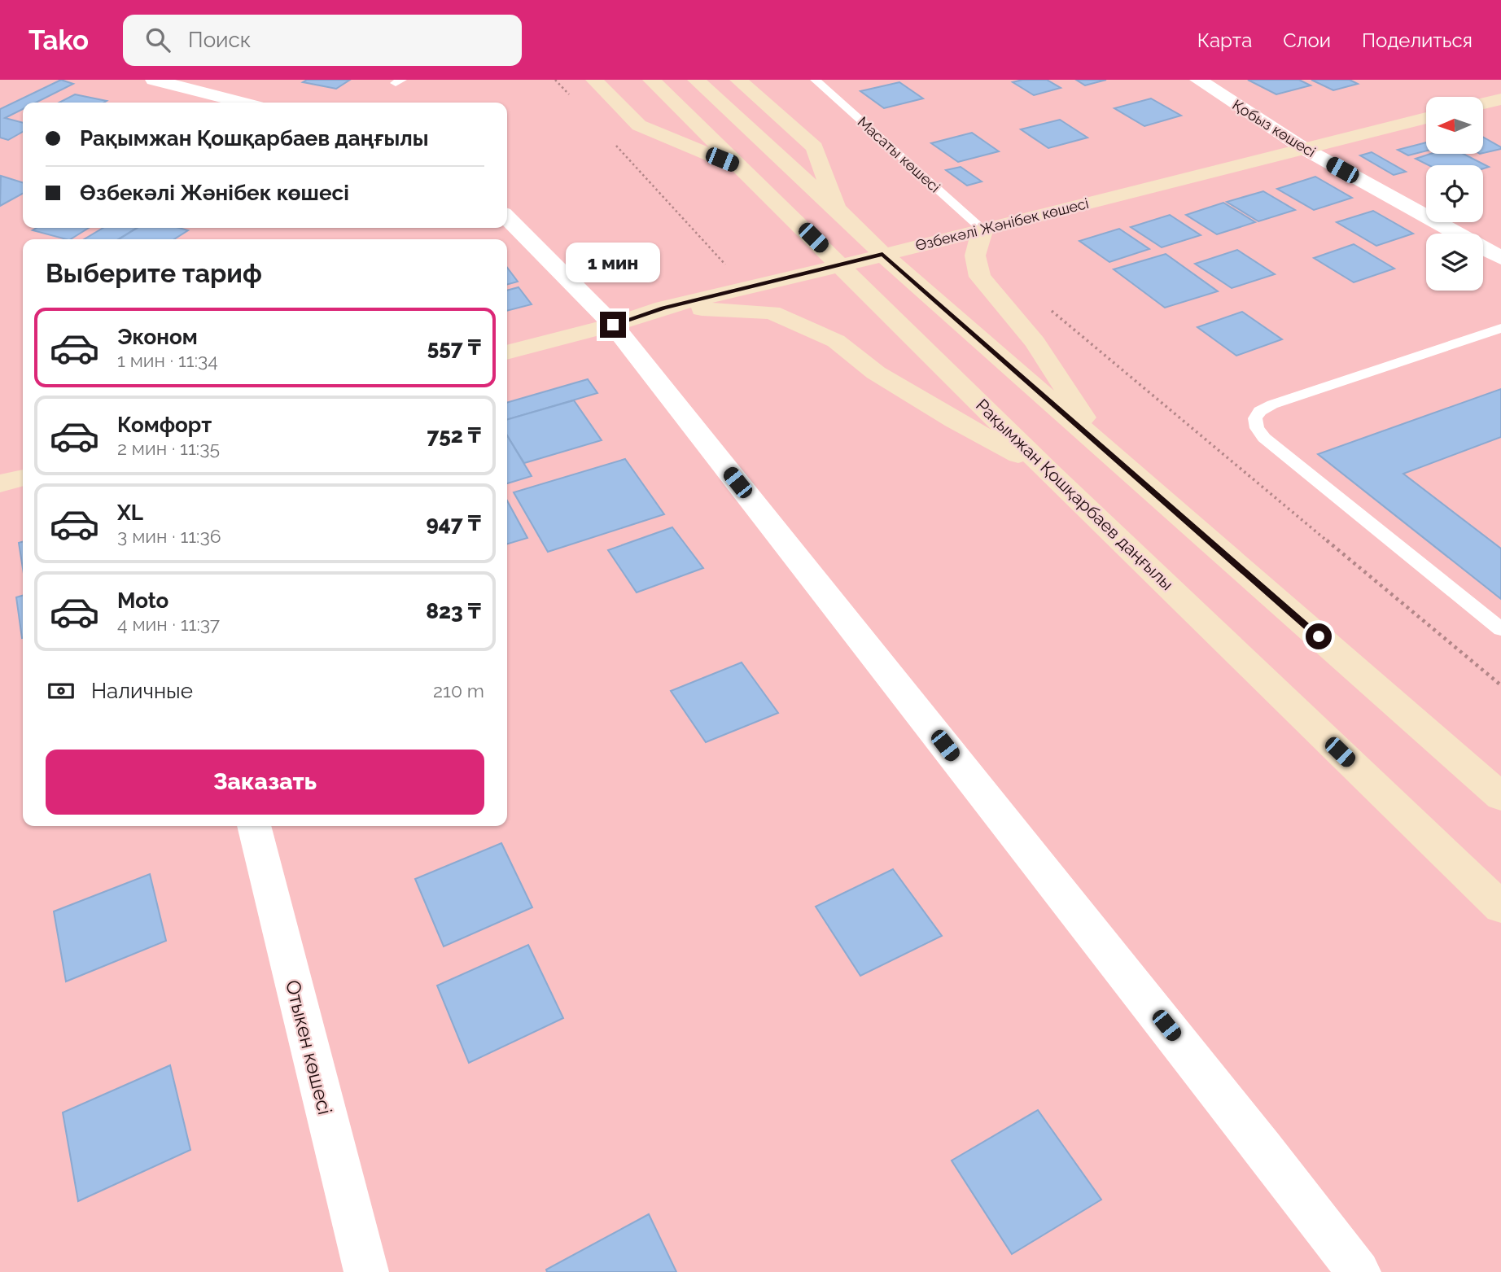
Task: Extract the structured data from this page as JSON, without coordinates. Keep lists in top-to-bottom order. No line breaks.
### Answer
{"streets":{"main road":["Өзбекәлі Жәнібек көшесі","Рақымжан Қошқарбаев даңғылы"],"street":["Қобыз көшесі","Отыкен көшесі"],"lane":["Масаты көшесі"]},"crossings":[["Қобыз көшесі","Өзбекәлі Жәнібек көшесі"],["Масаты көшесі","Өзбекәлі Жәнібек көшесі"],["Өзбекәлі Жәнібек көшесі","Рақымжан Қошқарбаев даңғылы"]],"north":"left","page":{"header":"Tako","search":"Поиск","nav":["Карта","Слои","Поделиться"],"banner":["Рақымжан Қошқарбаев даңғылы","Өзбекәлі Жәнібек көшесі"],"heading":"Выберите тариф","bubble":"1 мин","list":[{"name":"Эконом","note":"1 мин · 11:34","value":"557 ₸"},{"name":"Комфорт","note":"2 мин · 11:35","value":"752 ₸"},{"name":"XL","note":"3 мин · 11:36","value":"947 ₸"},{"name":"Moto","note":"4 мин · 11:37","value":"823 ₸"}],"pay":["Наличные","210 m"],"buttons":"Заказать"}}
